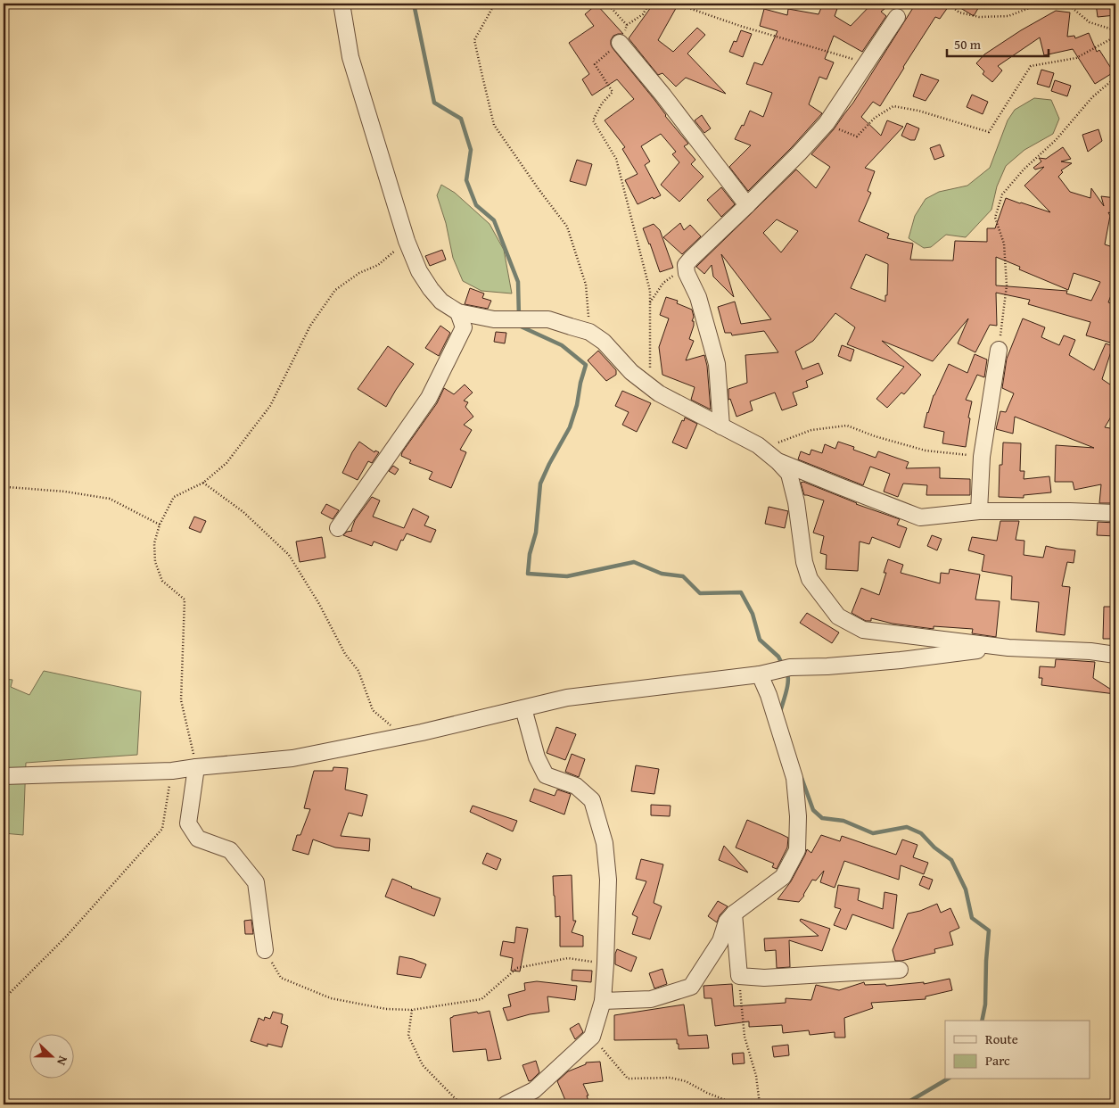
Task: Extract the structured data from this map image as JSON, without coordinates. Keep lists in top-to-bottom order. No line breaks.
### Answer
{"legend":["Route","Parc"],"scale_bar":"50 m","north":"right"}
